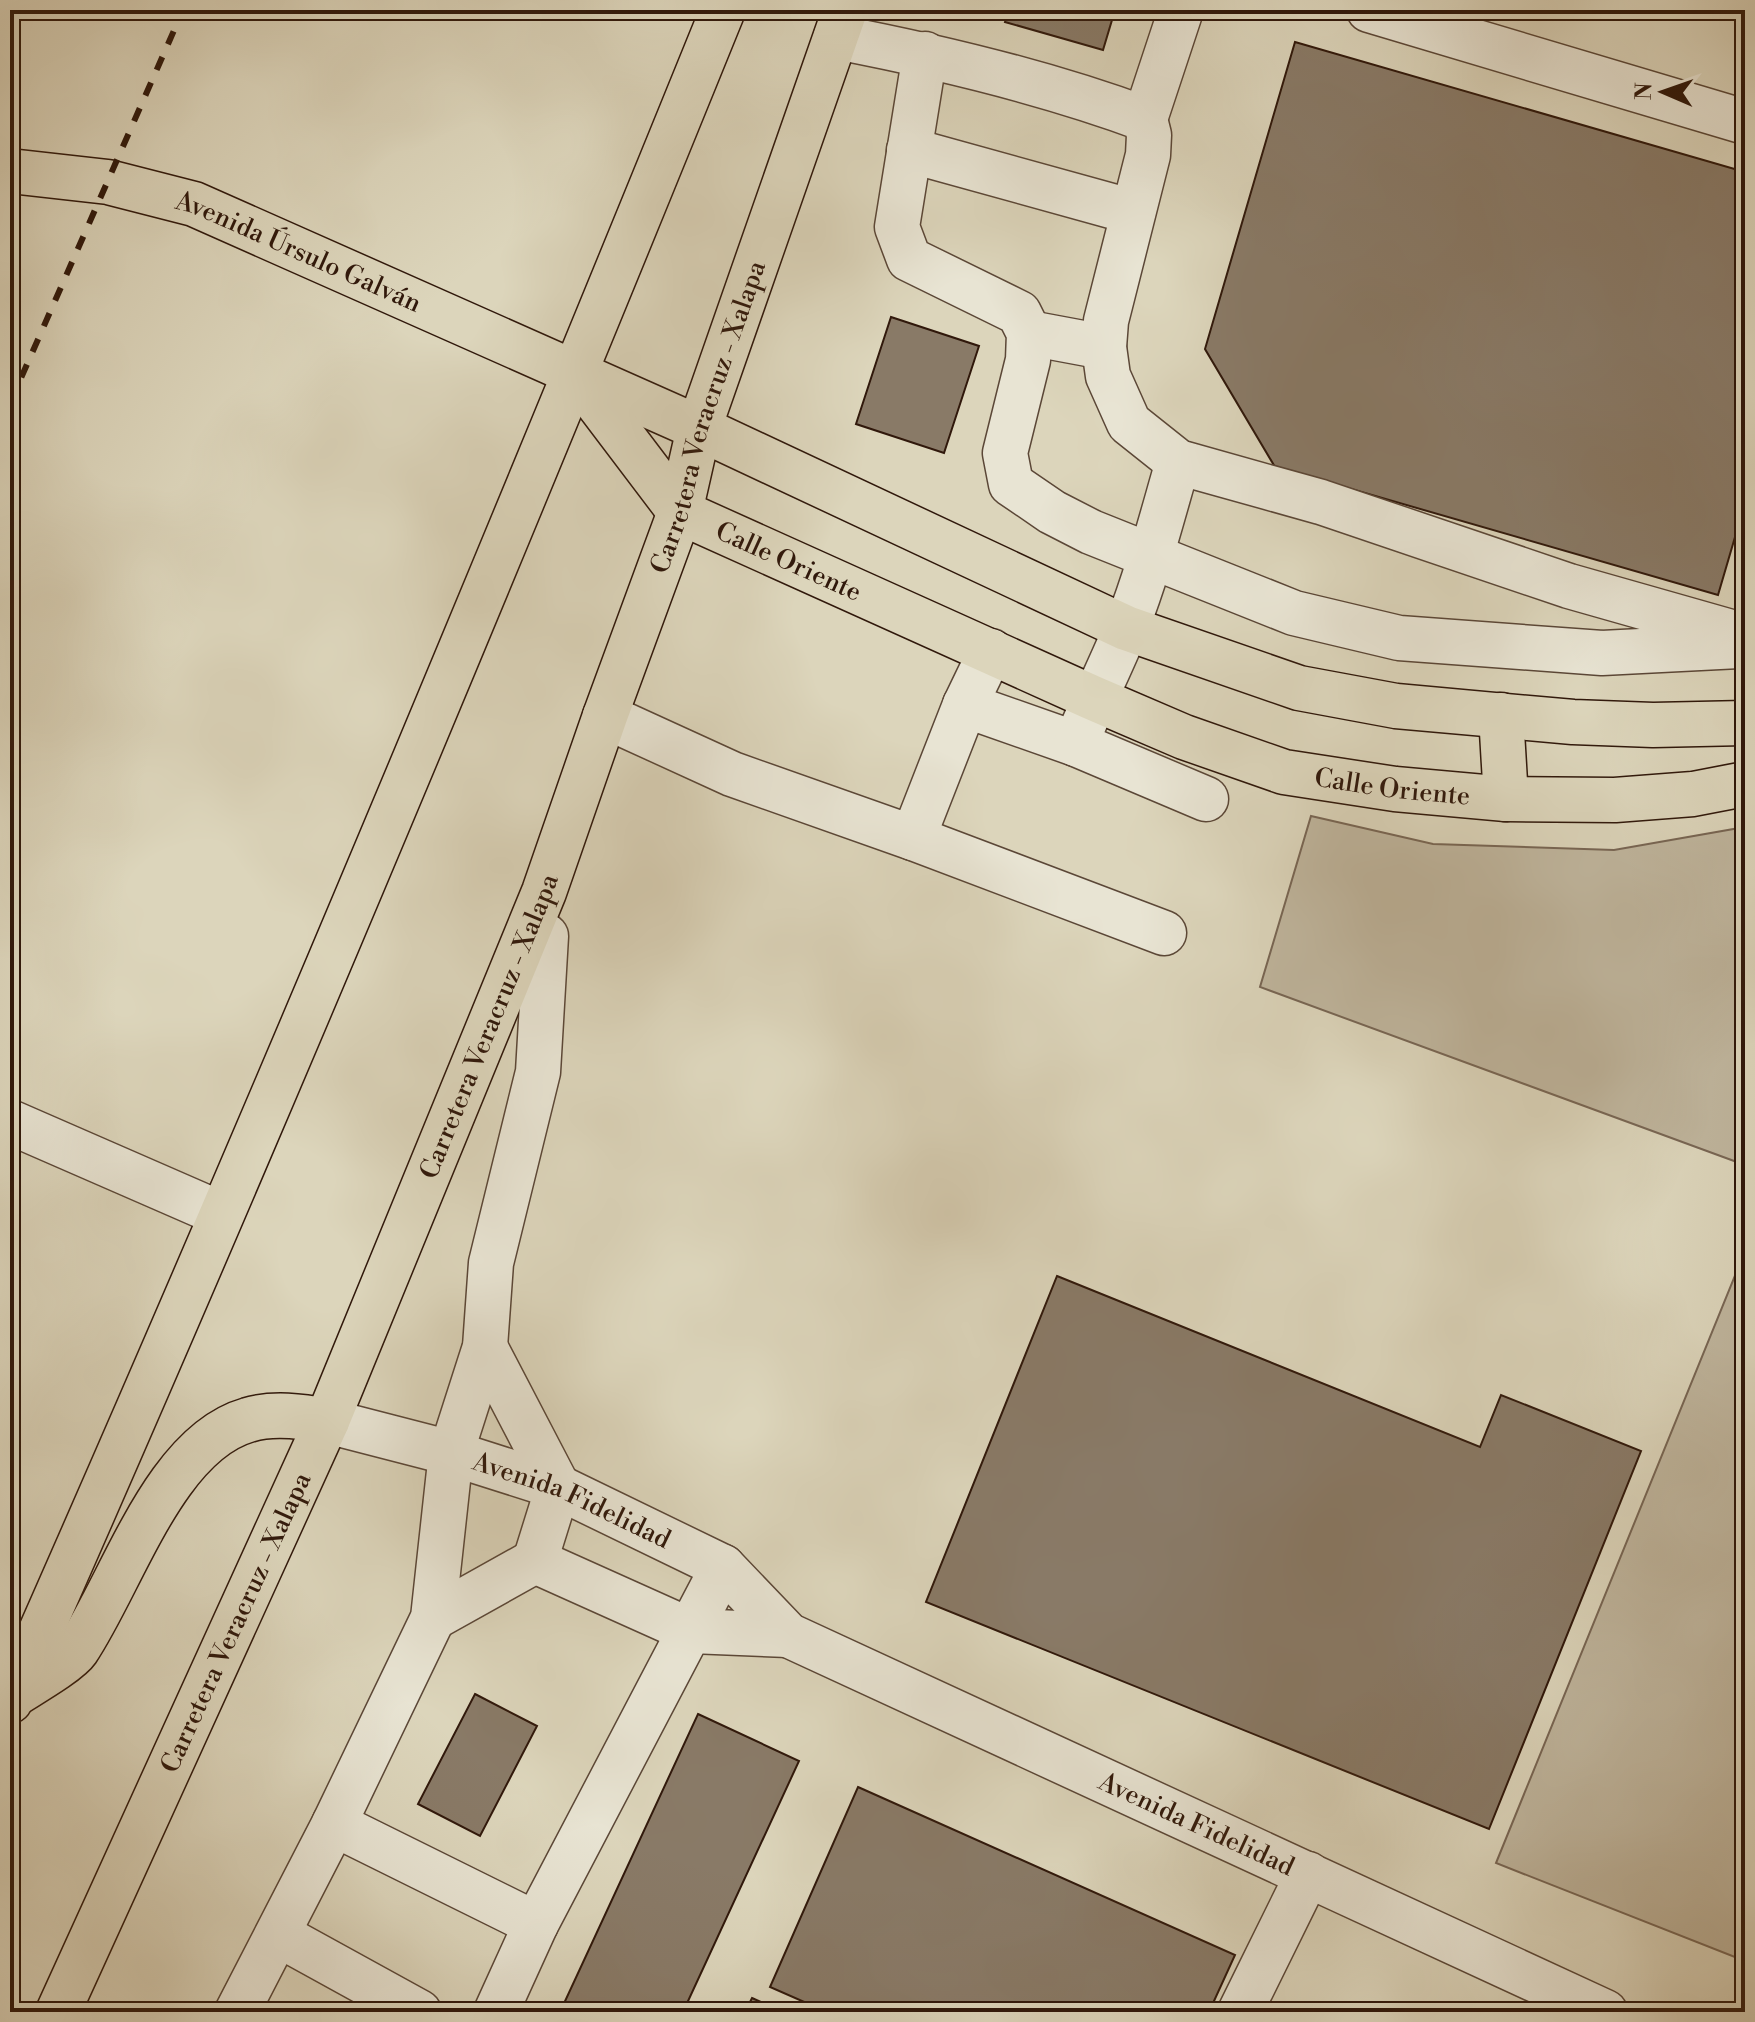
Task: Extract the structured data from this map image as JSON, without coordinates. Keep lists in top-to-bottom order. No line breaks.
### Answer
{"streets":{"main road":["Avenida Úrsulo Galván","Carretera Veracruz - Xalapa","Calle Oriente"],"street":["Avenida Fidelidad"]},"crossings":[["Avenida Úrsulo Galván","Calle Oriente"],["Carretera Veracruz - Xalapa","Calle Oriente"],["Carretera Veracruz - Xalapa","Avenida Fidelidad"]],"north":"left"}
